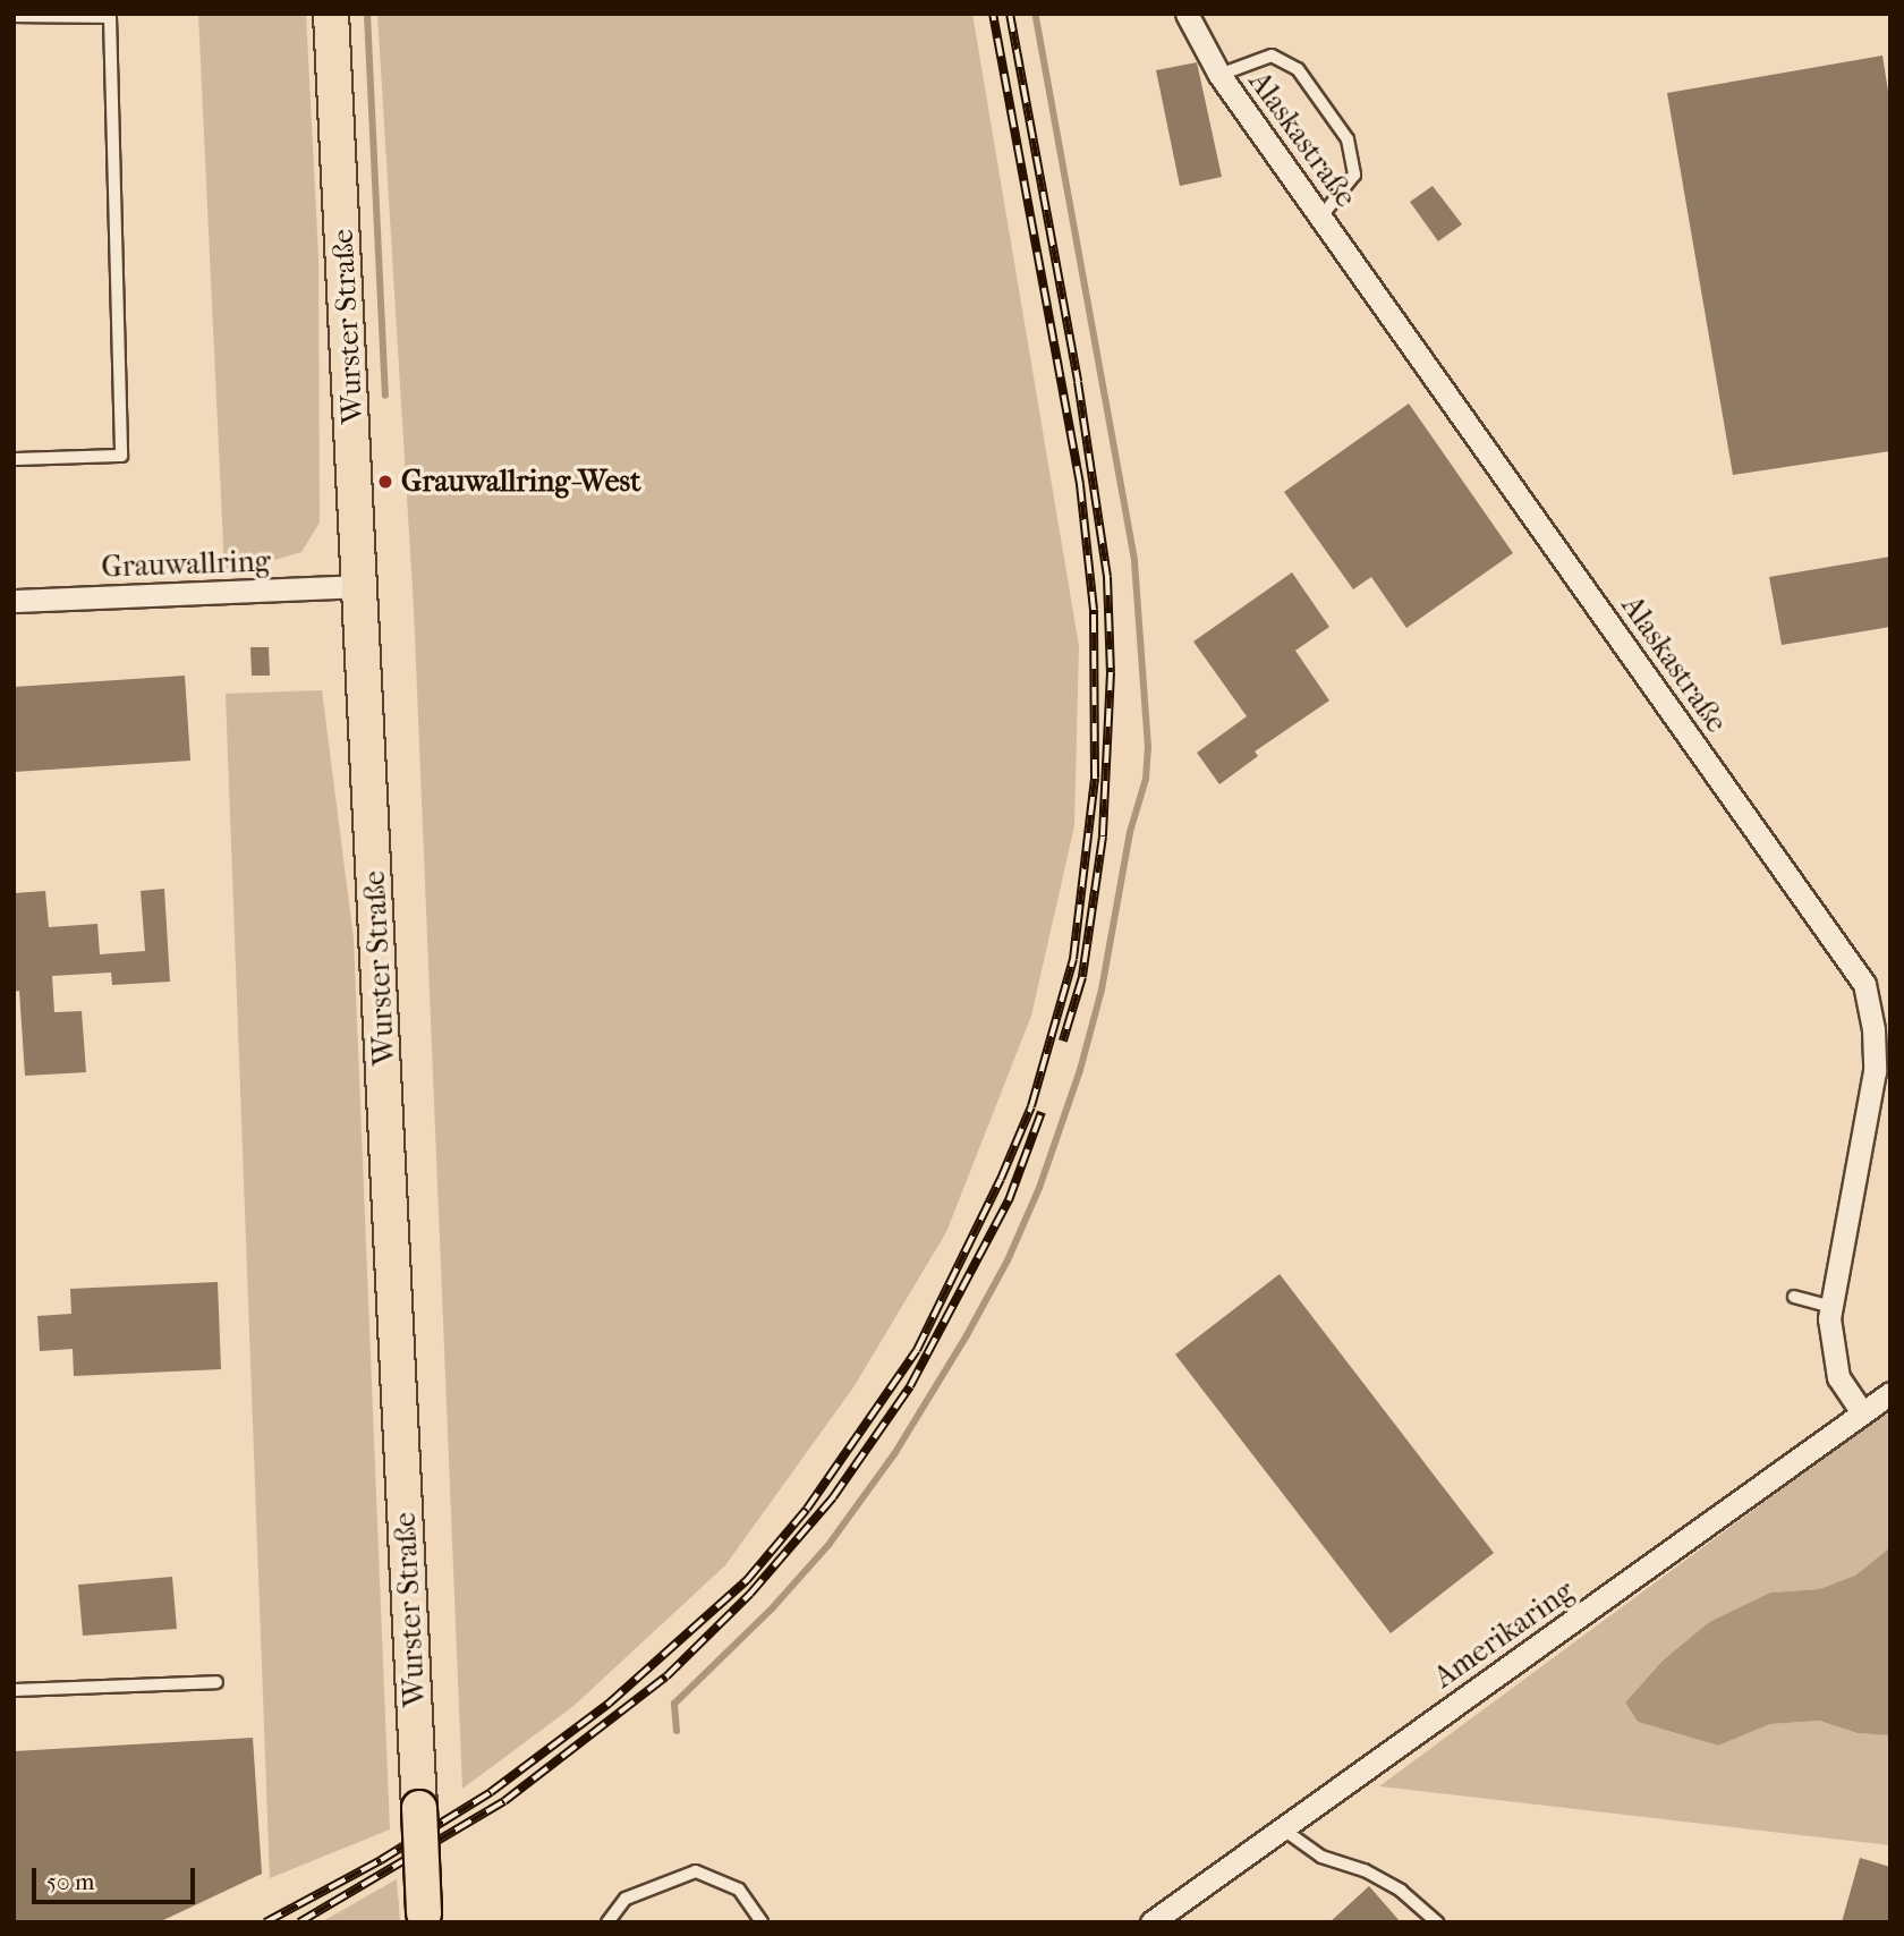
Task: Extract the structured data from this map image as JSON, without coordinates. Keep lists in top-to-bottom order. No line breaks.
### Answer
{"streets":{"main road":["Wurster Straße"],"street":["Alaskastraße","Grauwallring","Amerikaring"]},"crossings":[["Alaskastraße","Amerikaring"],["Wurster Straße","Grauwallring"]],"places":["Grauwallring-West"],"scale_bar":"50 m"}
